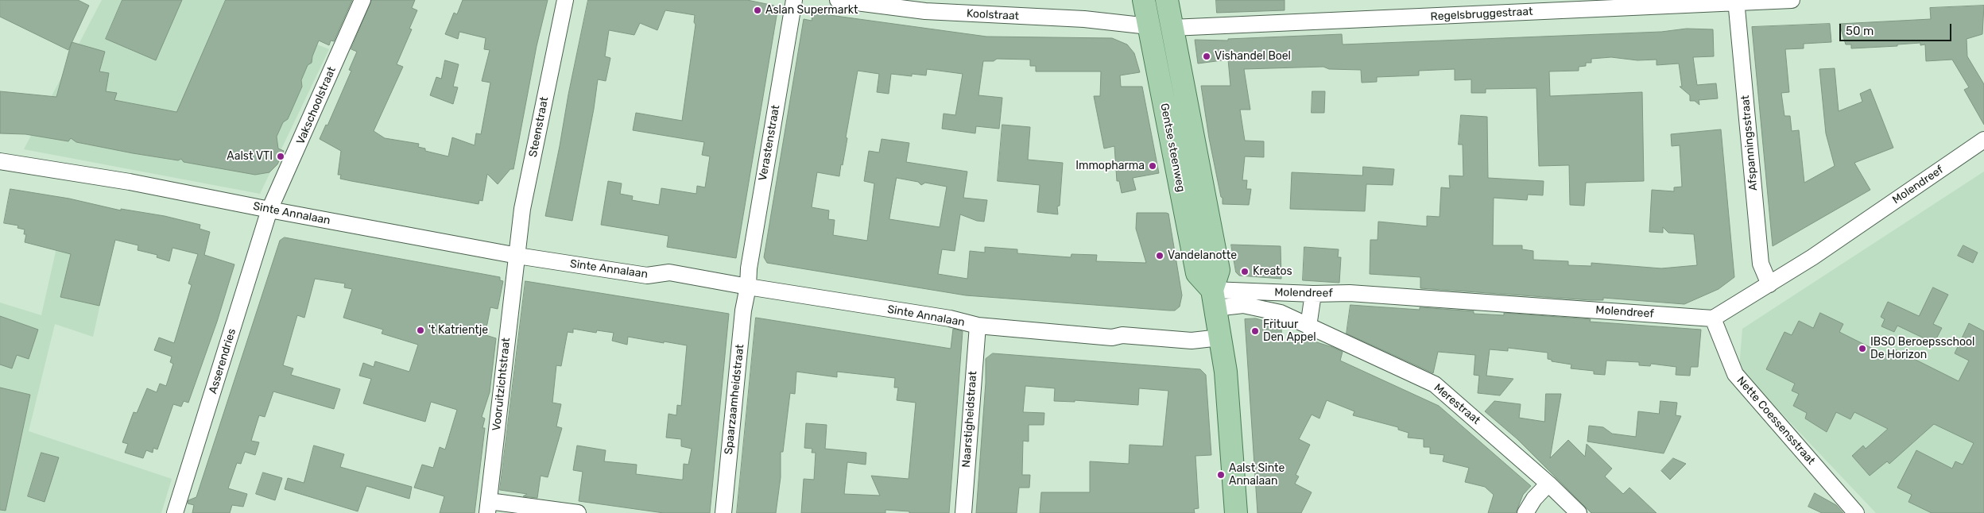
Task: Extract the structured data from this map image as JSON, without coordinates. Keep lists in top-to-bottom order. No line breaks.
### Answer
{"streets":{"main road":["Gentse steenweg"],"street":["Regelsbruggestraat","Koolstraat","Vakschoolstraat","Steenstraat","Verastenstraat","Afspanningsstraat","Molendreef","Sinte Annalaan","Asserendries","Vooruitzichtstraat","Spaarzaamheidstraat","Merestraat","Naarstigheidstraat","Nette Coessensstraat"]},"crossings":[["Regelsbruggestraat","Afspanningsstraat"],["Regelsbruggestraat","Gentse steenweg"],["Koolstraat","Gentse steenweg"],["Vakschoolstraat","Sinte Annalaan"],["Vakschoolstraat","Asserendries"],["Steenstraat","Sinte Annalaan"],["Steenstraat","Vooruitzichtstraat"],["Verastenstraat","Sinte Annalaan"],["Verastenstraat","Spaarzaamheidstraat"],["Afspanningsstraat","Molendreef"],["Gentse steenweg","Molendreef"],["Gentse steenweg","Sinte Annalaan"],["Gentse steenweg","Merestraat"],["Molendreef","Merestraat"],["Molendreef","Nette Coessensstraat"],["Sinte Annalaan","Asserendries"],["Sinte Annalaan","Vooruitzichtstraat"],["Sinte Annalaan","Spaarzaamheidstraat"],["Sinte Annalaan","Naarstigheidstraat"]],"places":["Aslan Supermarkt","Vishandel Boel","Aalst VTI","Immopharma","Vandelanotte","Kreatos","'t Katrientje","Frituur Den Appel","IBSO Beroepsschool De Horizon","Aalst Sinte Annalaan"],"scale_bar":"50 m"}
